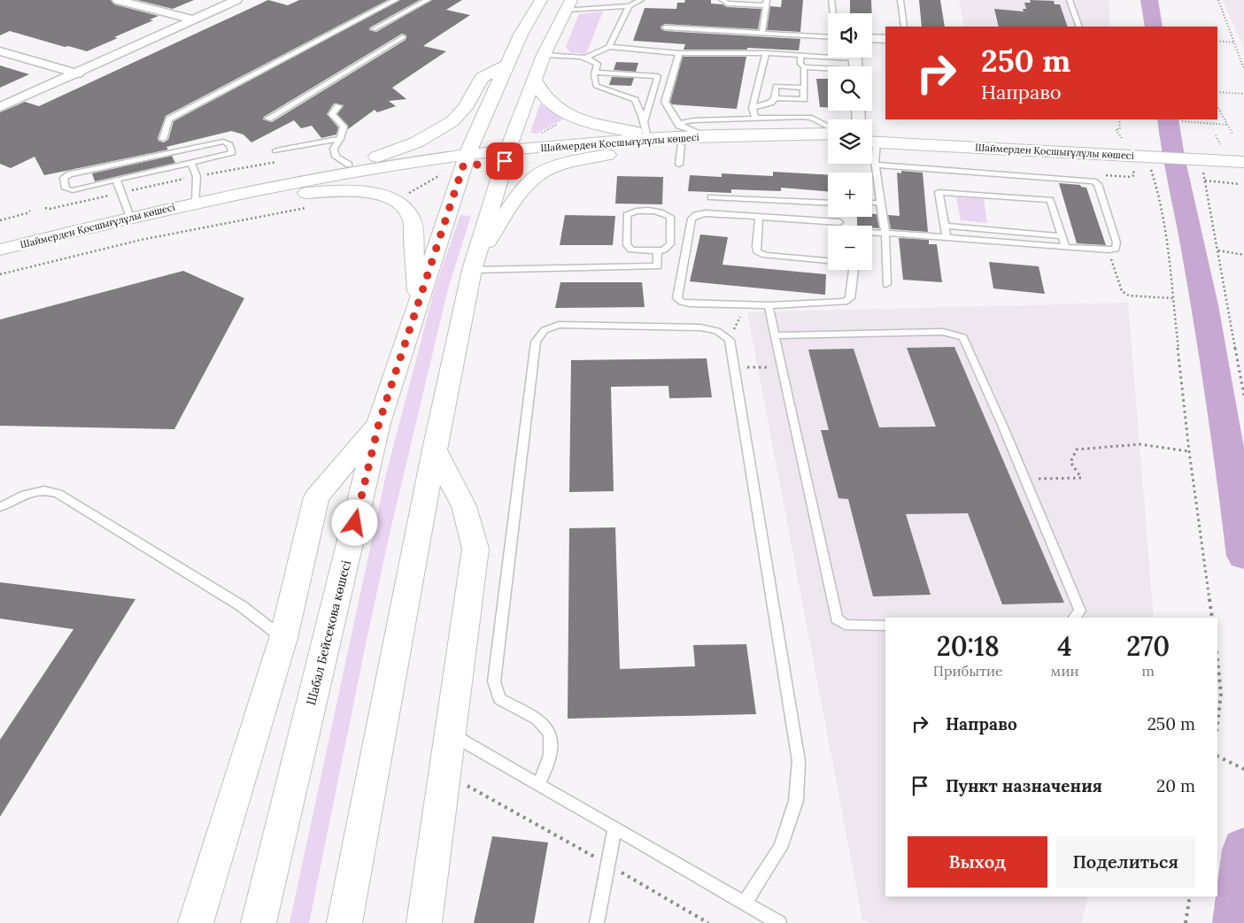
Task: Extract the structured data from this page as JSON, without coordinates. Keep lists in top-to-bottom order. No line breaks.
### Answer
{"streets":{"main road":["Шаймерден Қосшығұлұлы көшесі","Шабал Бейсекова көшесі"]},"crossings":[["Шаймерден Қосшығұлұлы көшесі","Шабал Бейсекова көшесі"]],"page":{"map_buttons":["+","−"],"turn":["250 m","Направо"],"eta":["20:18","Прибытие","4","мин","270","m"],"list":[{"name":"Направо","value":"250 m"},{"name":"Пункт назначения","value":"20 m"}],"buttons":["Выход","Поделиться"]}}
